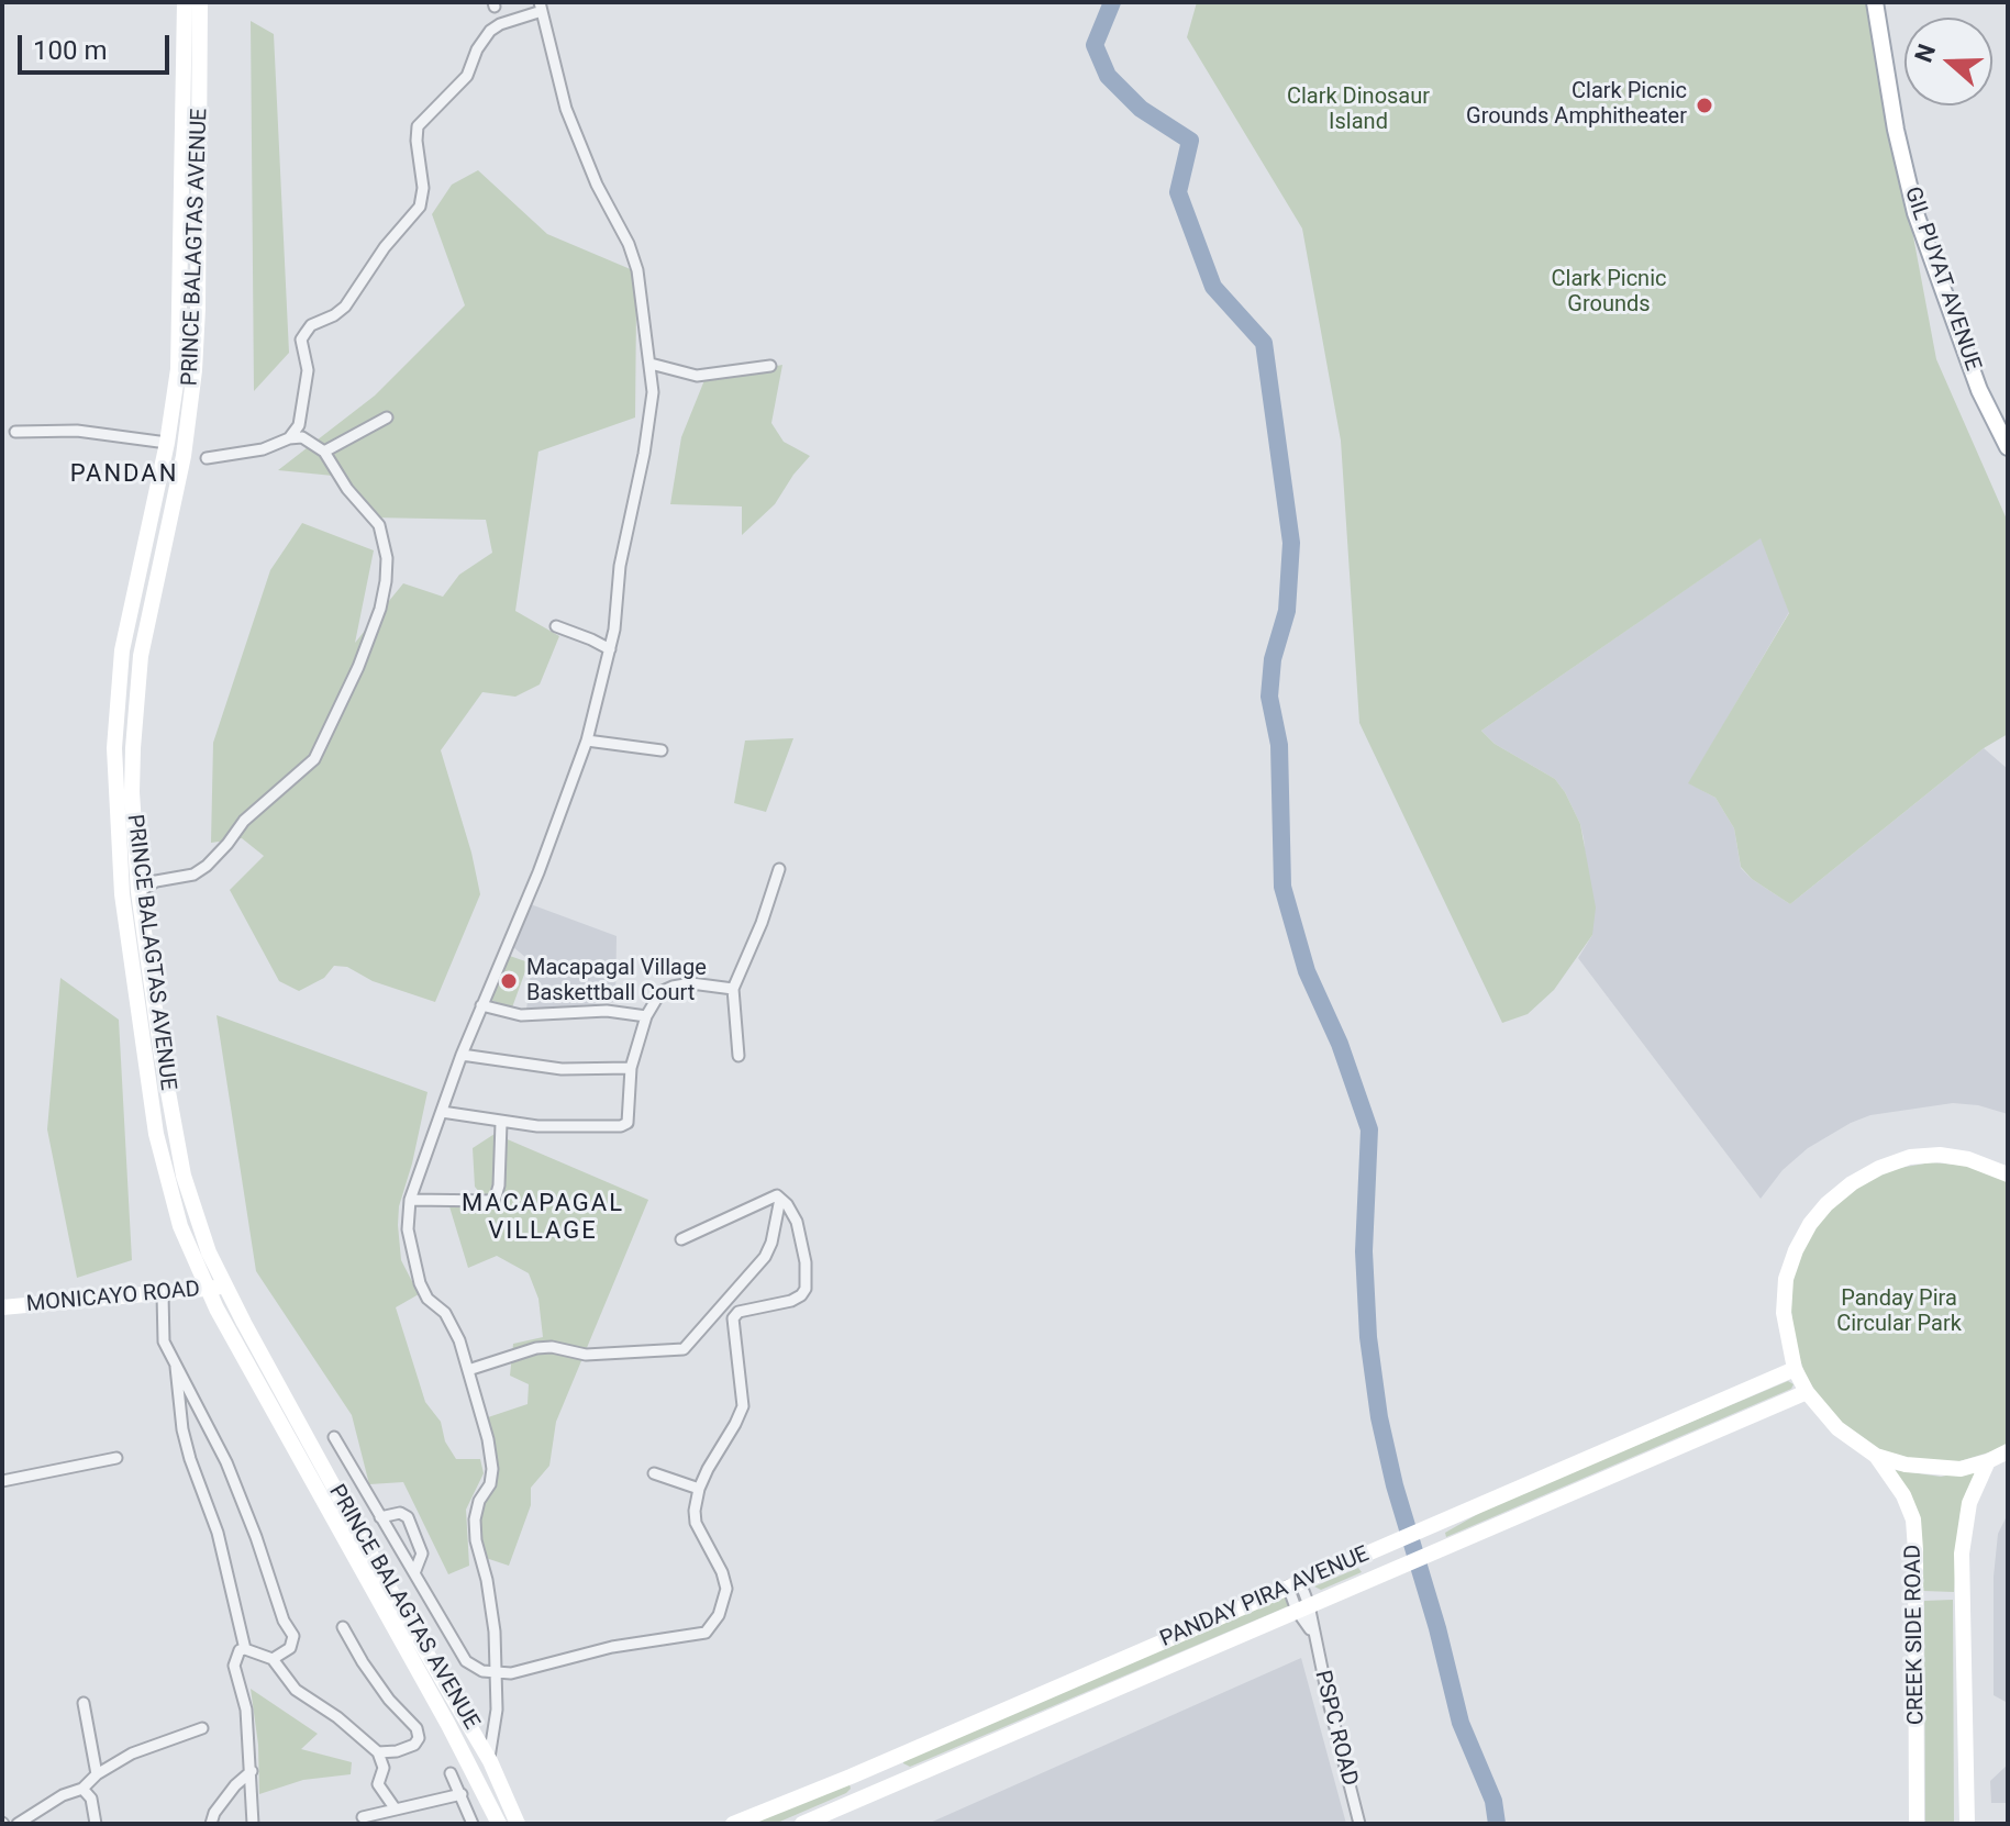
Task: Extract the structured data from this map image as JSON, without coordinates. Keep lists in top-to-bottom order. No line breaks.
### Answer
{"streets":{"main road":["PRINCE BALAGTAS AVENUE","GIL PUYAT AVENUE","MONICAYO ROAD","PANDAY PIRA AVENUE","CREEK SIDE ROAD"],"street":["PSPC ROAD"]},"crossings":[["PRINCE BALAGTAS AVENUE","MONICAYO ROAD"],["PANDAY PIRA AVENUE","PSPC ROAD"]],"districts":["PANDAN","MACAPAGAL VILLAGE"],"parks":["Clark Dinosaur Island","Clark Picnic Grounds","Panday Pira Circular Park"],"places":["Clark Picnic Grounds Amphitheater","Macapagal Village Baskettball Court"],"scale_bar":"100 m","north":"left"}
